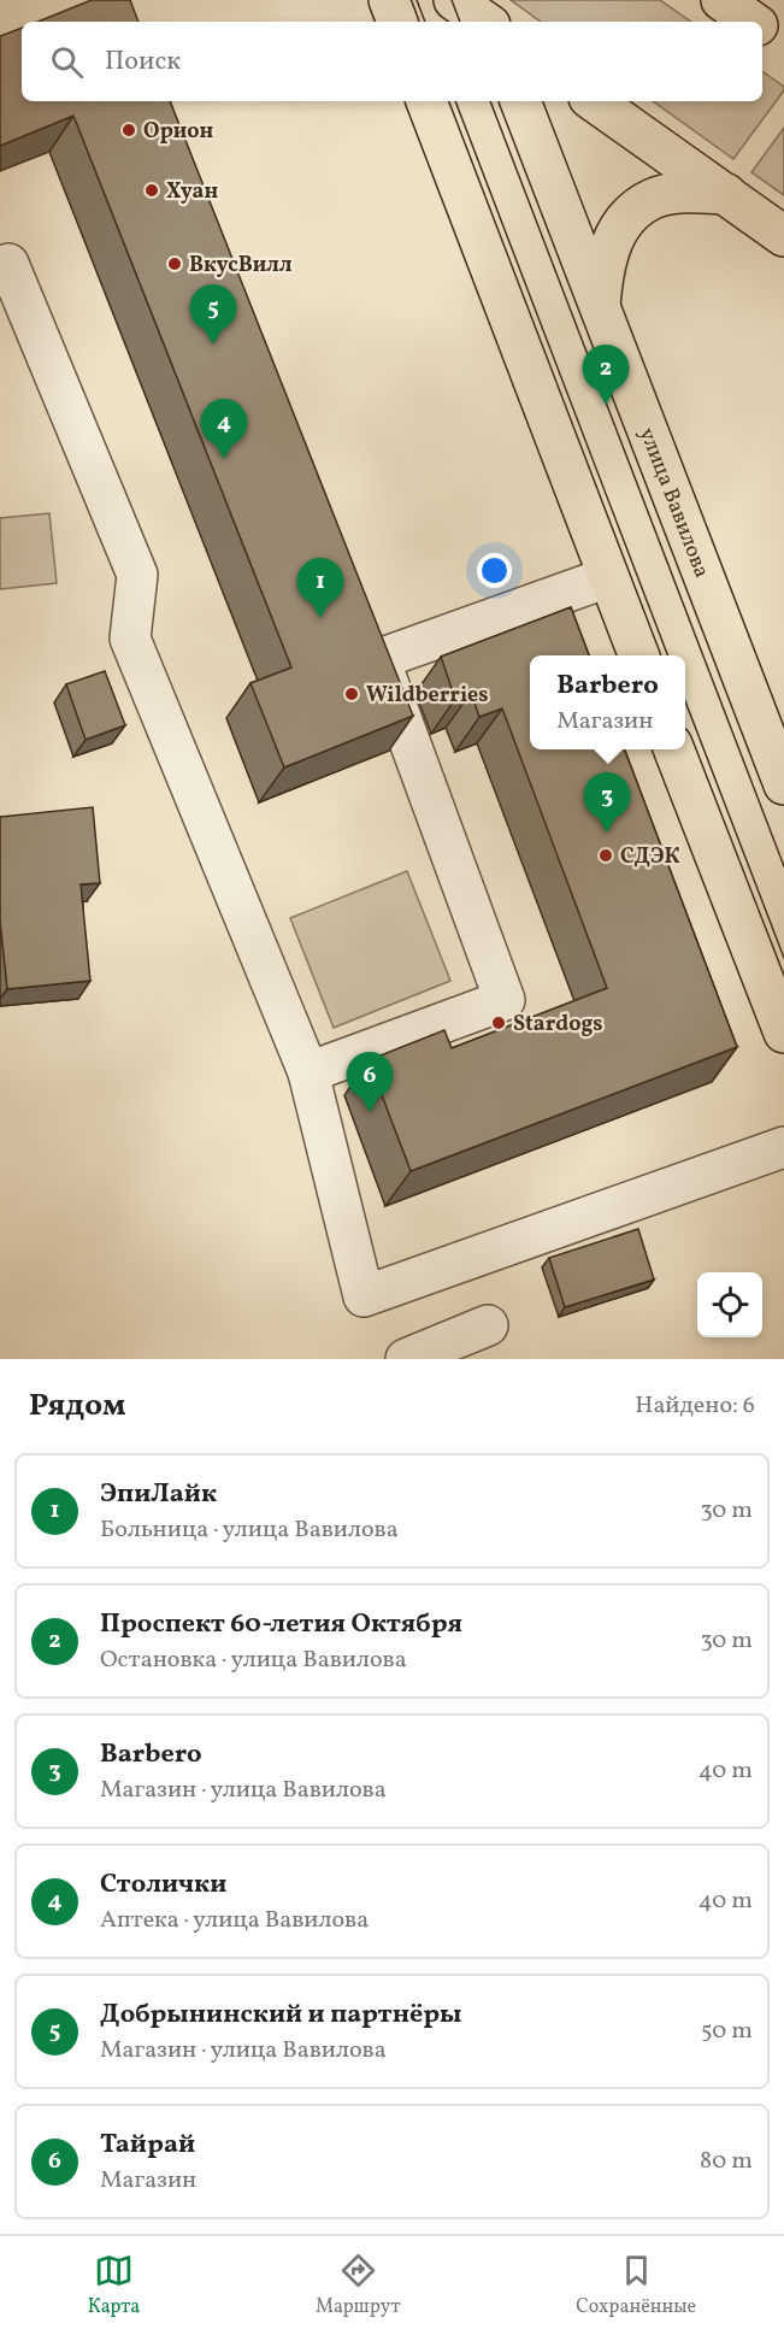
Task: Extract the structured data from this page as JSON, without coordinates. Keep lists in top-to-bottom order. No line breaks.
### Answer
{"streets":{"main road":["улица Вавилова"]},"places":["Орион","Хуан","ВкусВилл","Wildberries","СДЭК","Stardogs"],"page":{"search":"Поиск","pins":["5","2","4","1","3","6"],"popup":["Barbero","Магазин"],"heading":["Рядом","Найдено: 6"],"list":[{"mark":"1","name":"ЭпиЛайк","note":"Больница · улица Вавилова","value":"30 m"},{"mark":"2","name":"Проспект 60-летия Октября","note":"Остановка · улица Вавилова","value":"30 m"},{"mark":"3","name":"Barbero","note":"Магазин · улица Вавилова","value":"40 m"},{"mark":"4","name":"Столички","note":"Аптека · улица Вавилова","value":"40 m"},{"mark":"5","name":"Добрынинский и партнёры","note":"Магазин · улица Вавилова","value":"50 m"},{"mark":"6","name":"Тайрай","note":"Магазин","value":"80 m"}],"nav":["Карта","Маршрут","Сохранённые"]}}
